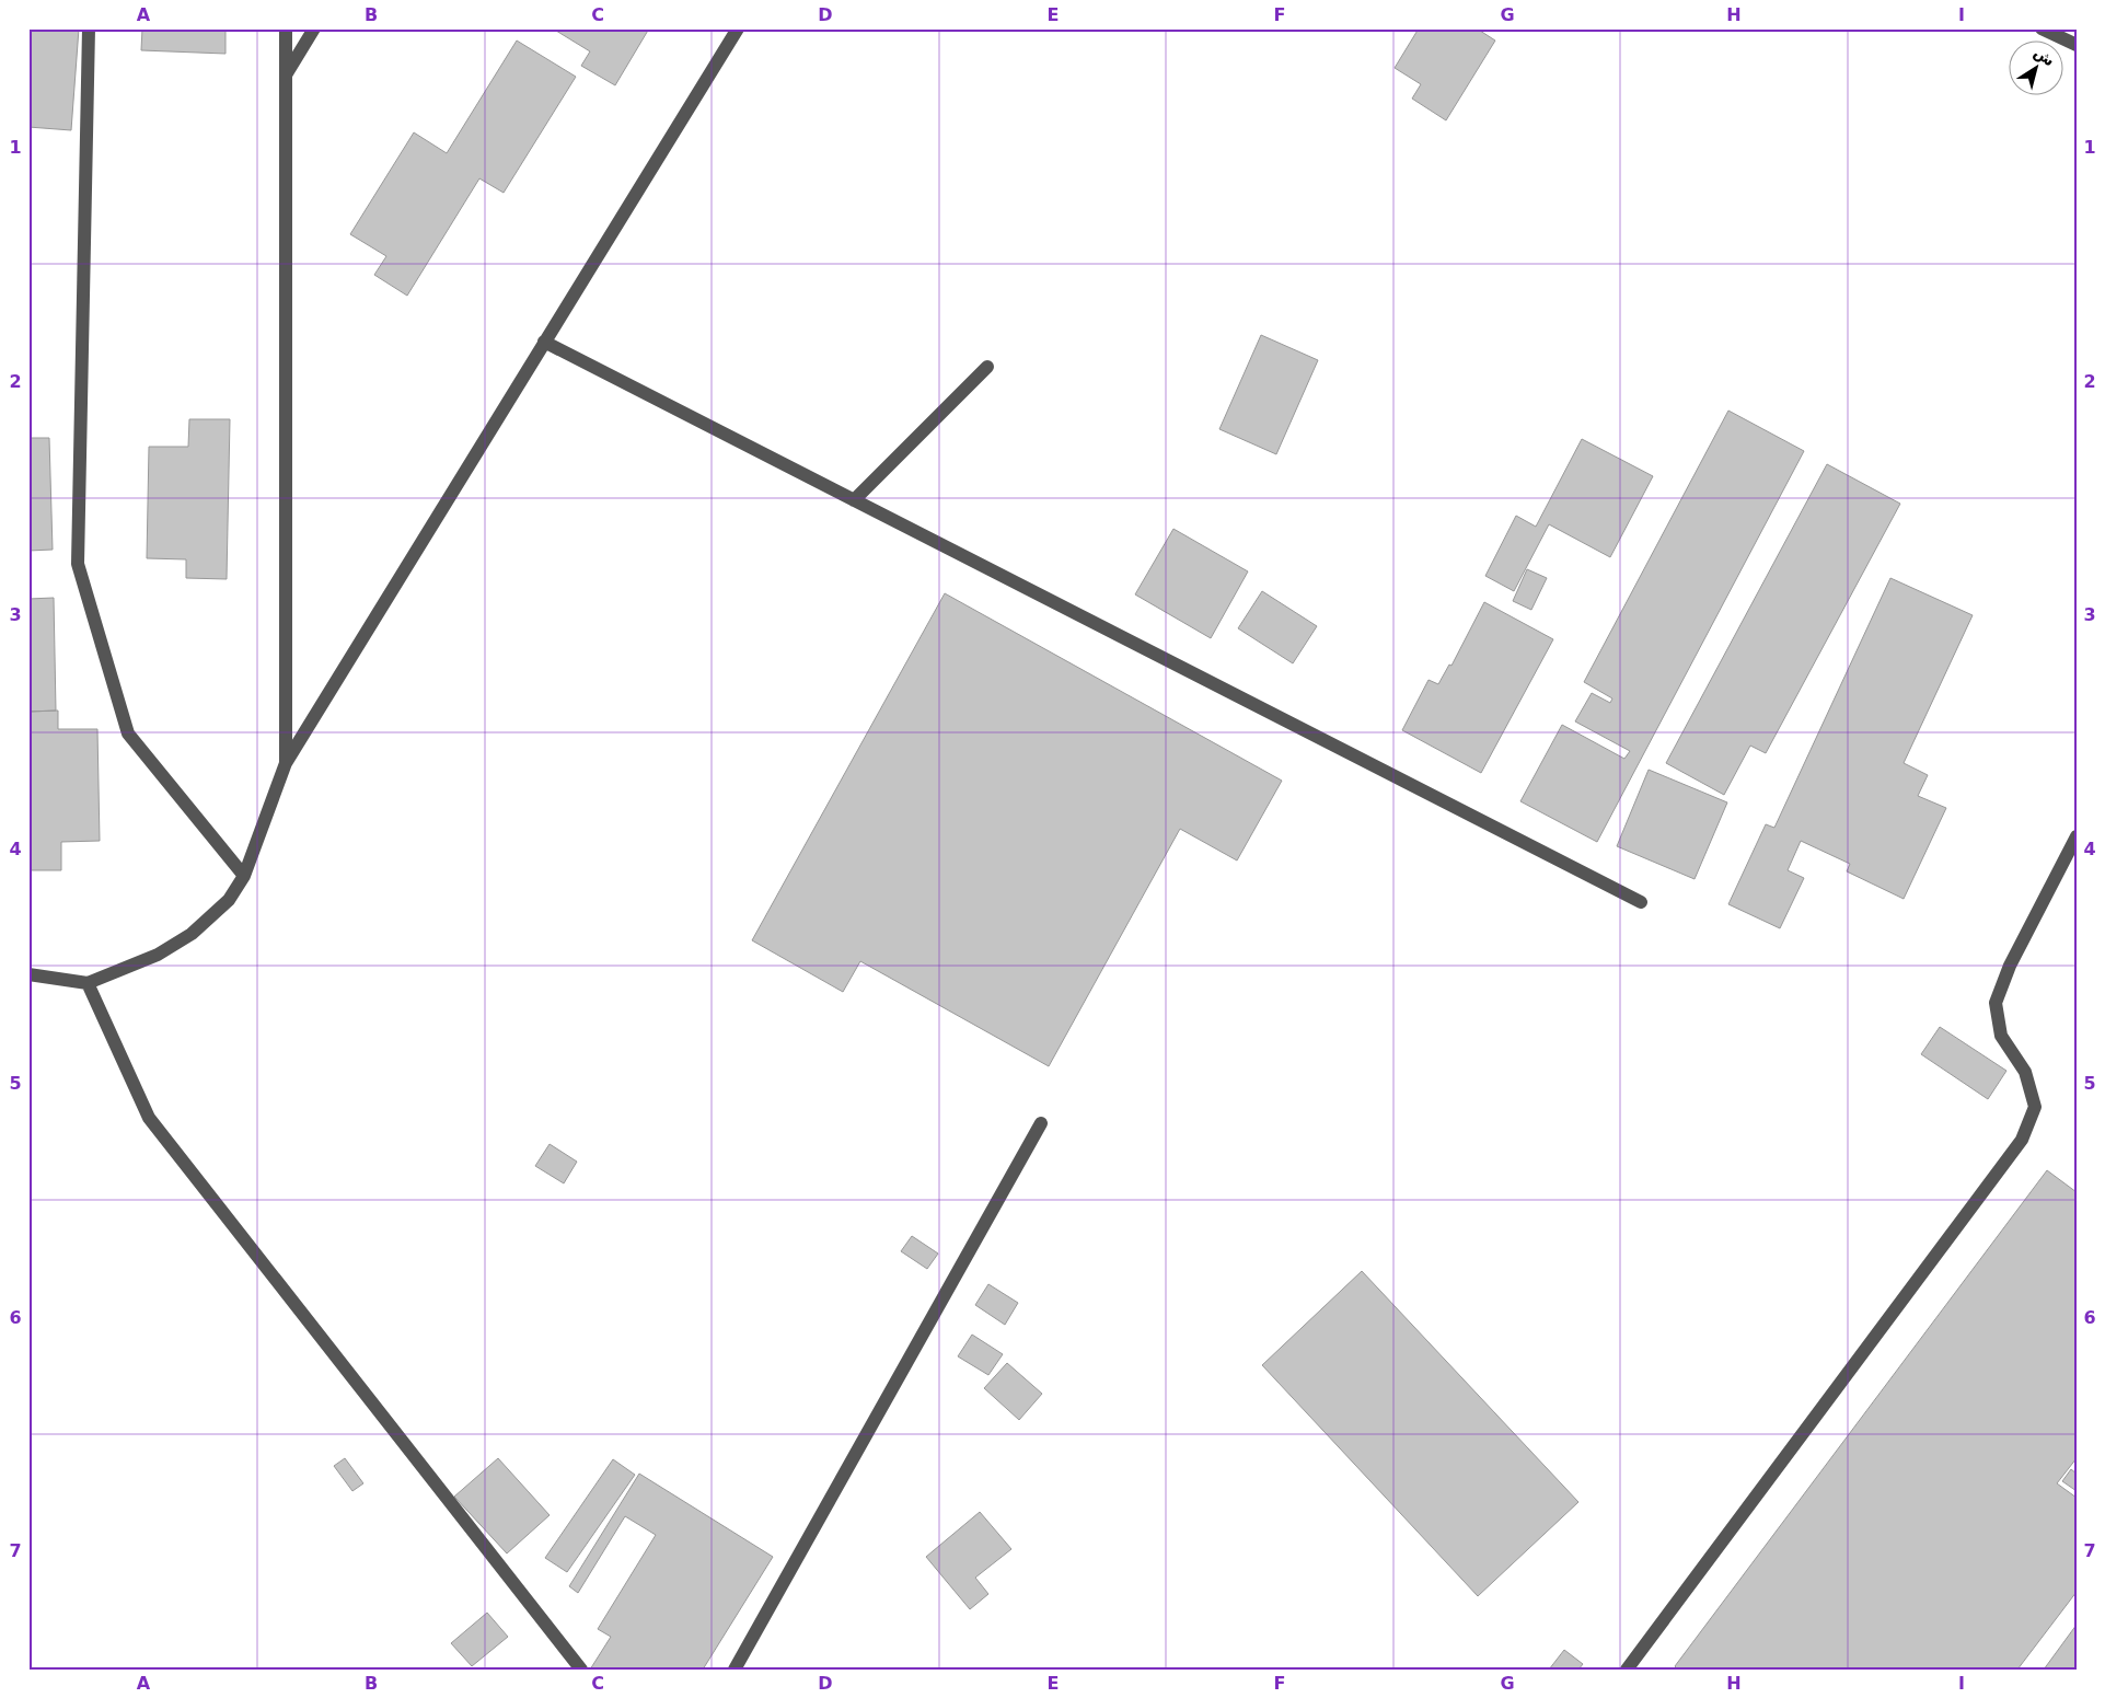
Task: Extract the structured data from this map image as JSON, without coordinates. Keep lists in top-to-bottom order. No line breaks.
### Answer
{"north":"top right","grid":{"columns":["A","B","C","D","E","F","G","H","I"],"rows":["1","2","3","4","5","6","7"]}}
